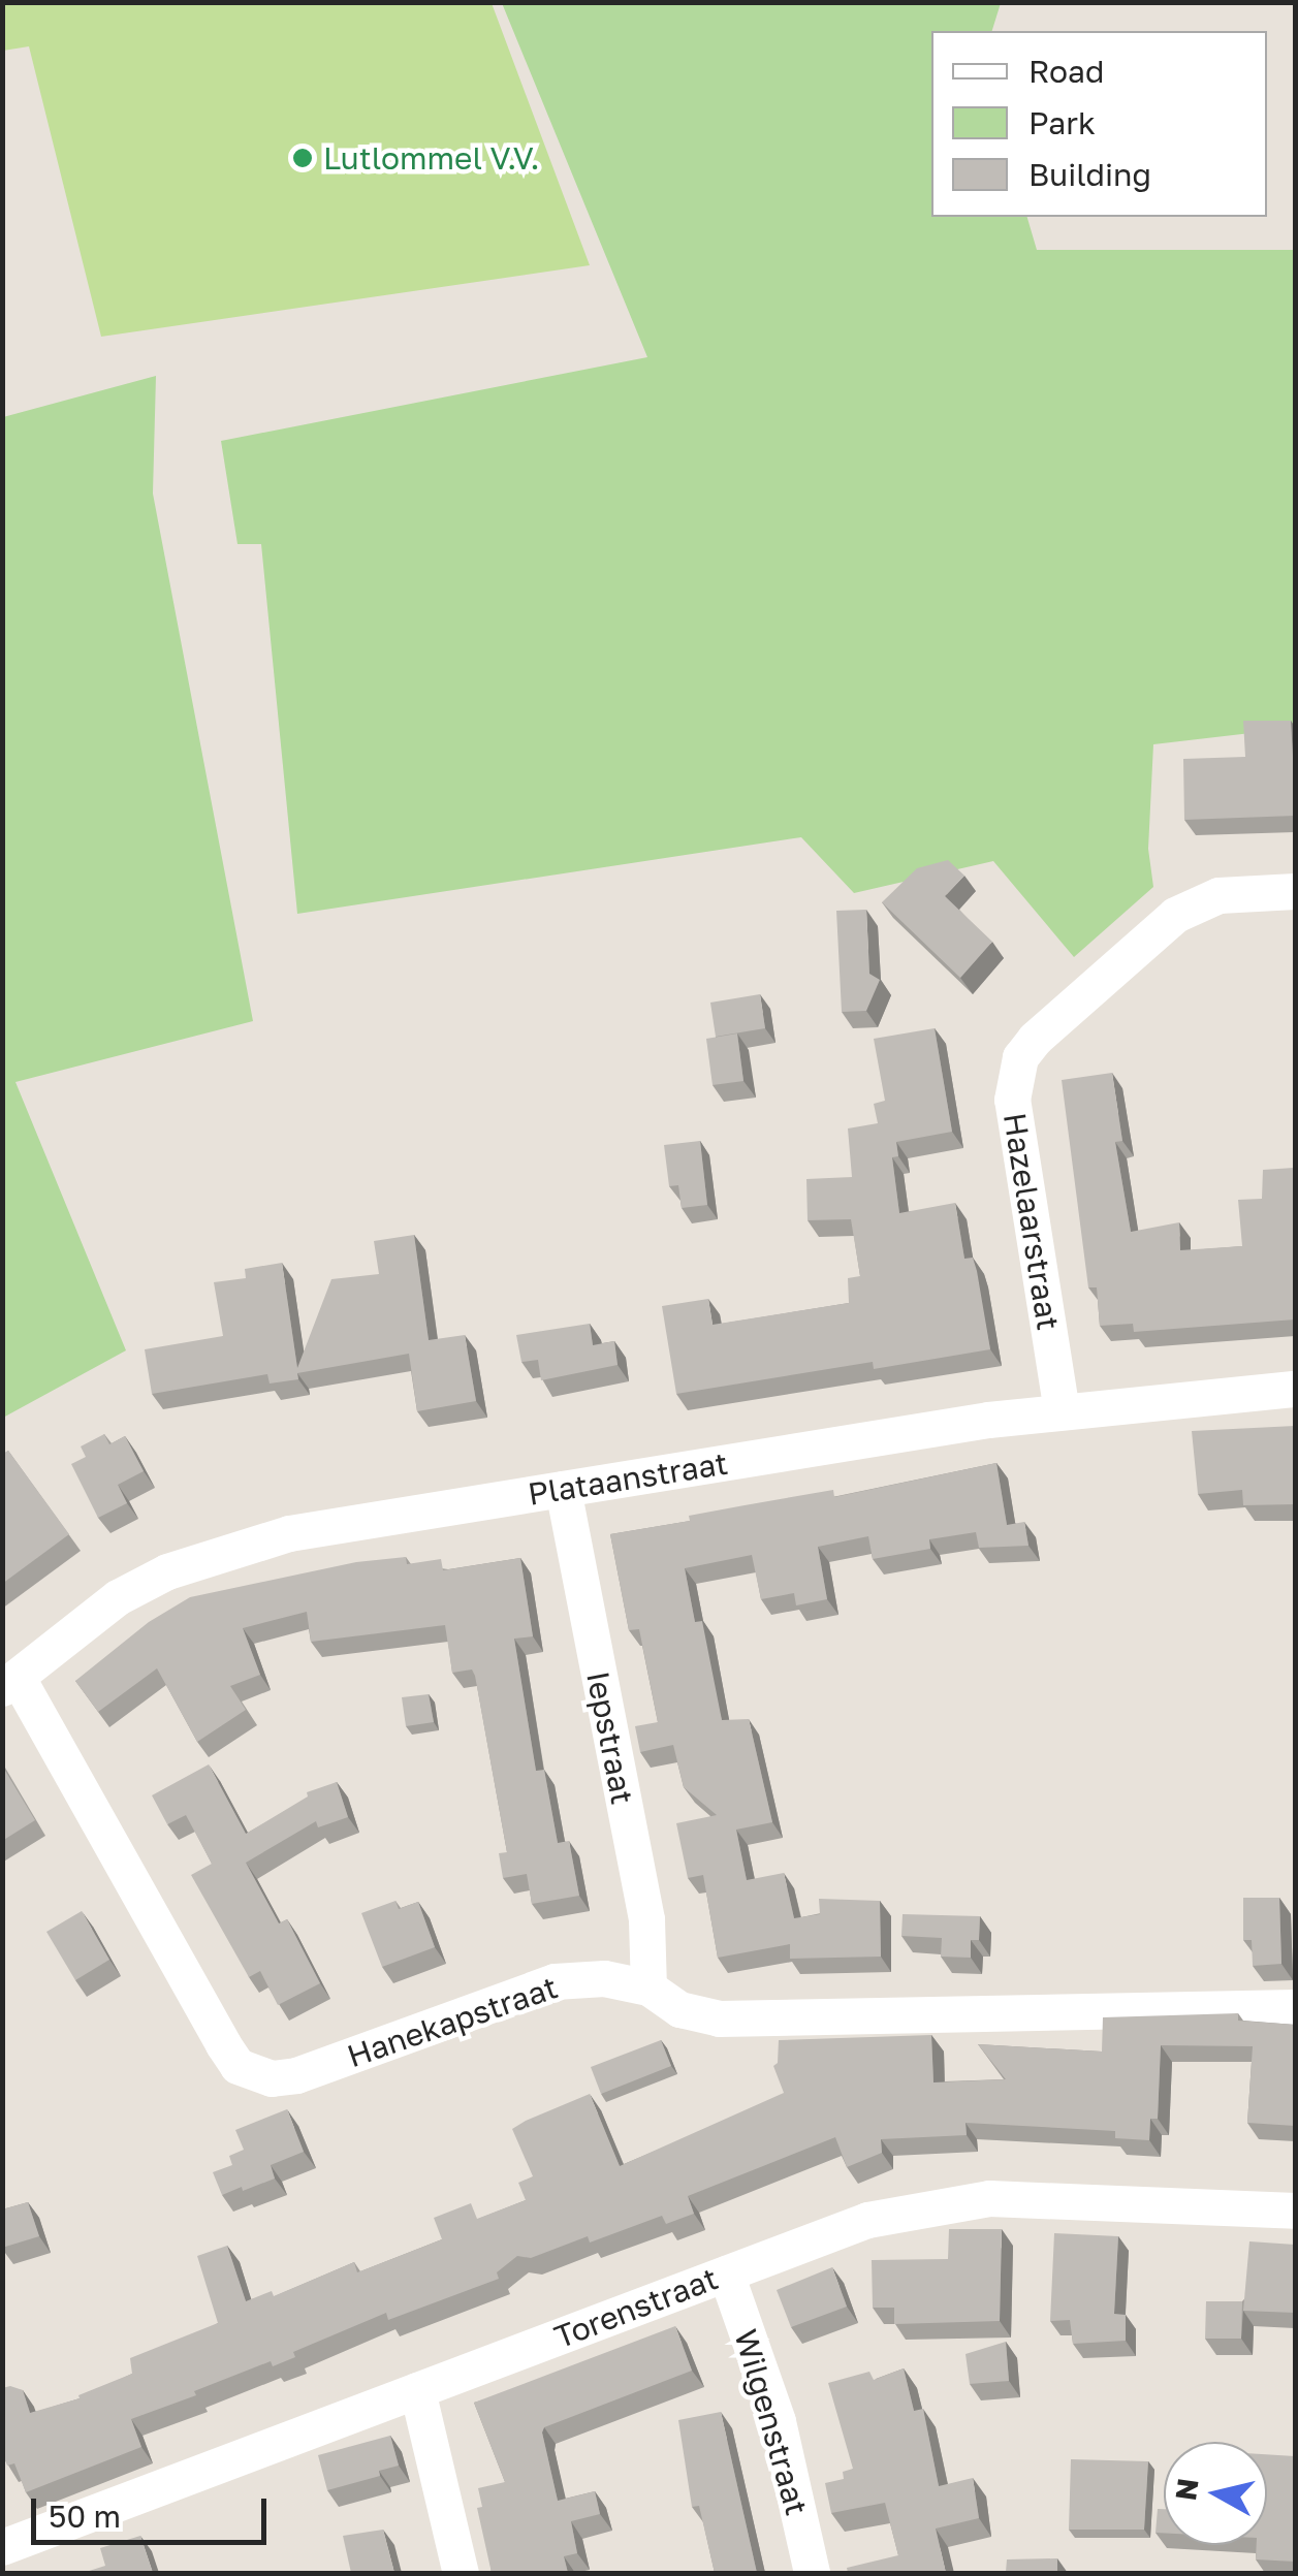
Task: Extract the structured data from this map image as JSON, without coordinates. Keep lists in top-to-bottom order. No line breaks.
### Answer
{"streets":{"street":["Hazelaarstraat","Plataanstraat","Iepstraat","Hanekapstraat","Torenstraat","Wilgenstraat"]},"crossings":[["Hazelaarstraat","Plataanstraat"],["Plataanstraat","Iepstraat"],["Plataanstraat","Hanekapstraat"],["Iepstraat","Hanekapstraat"],["Torenstraat","Wilgenstraat"]],"places":["Lutlommel V.V."],"legend":["Road","Park","Building"],"scale_bar":"50 m","north":"left"}
